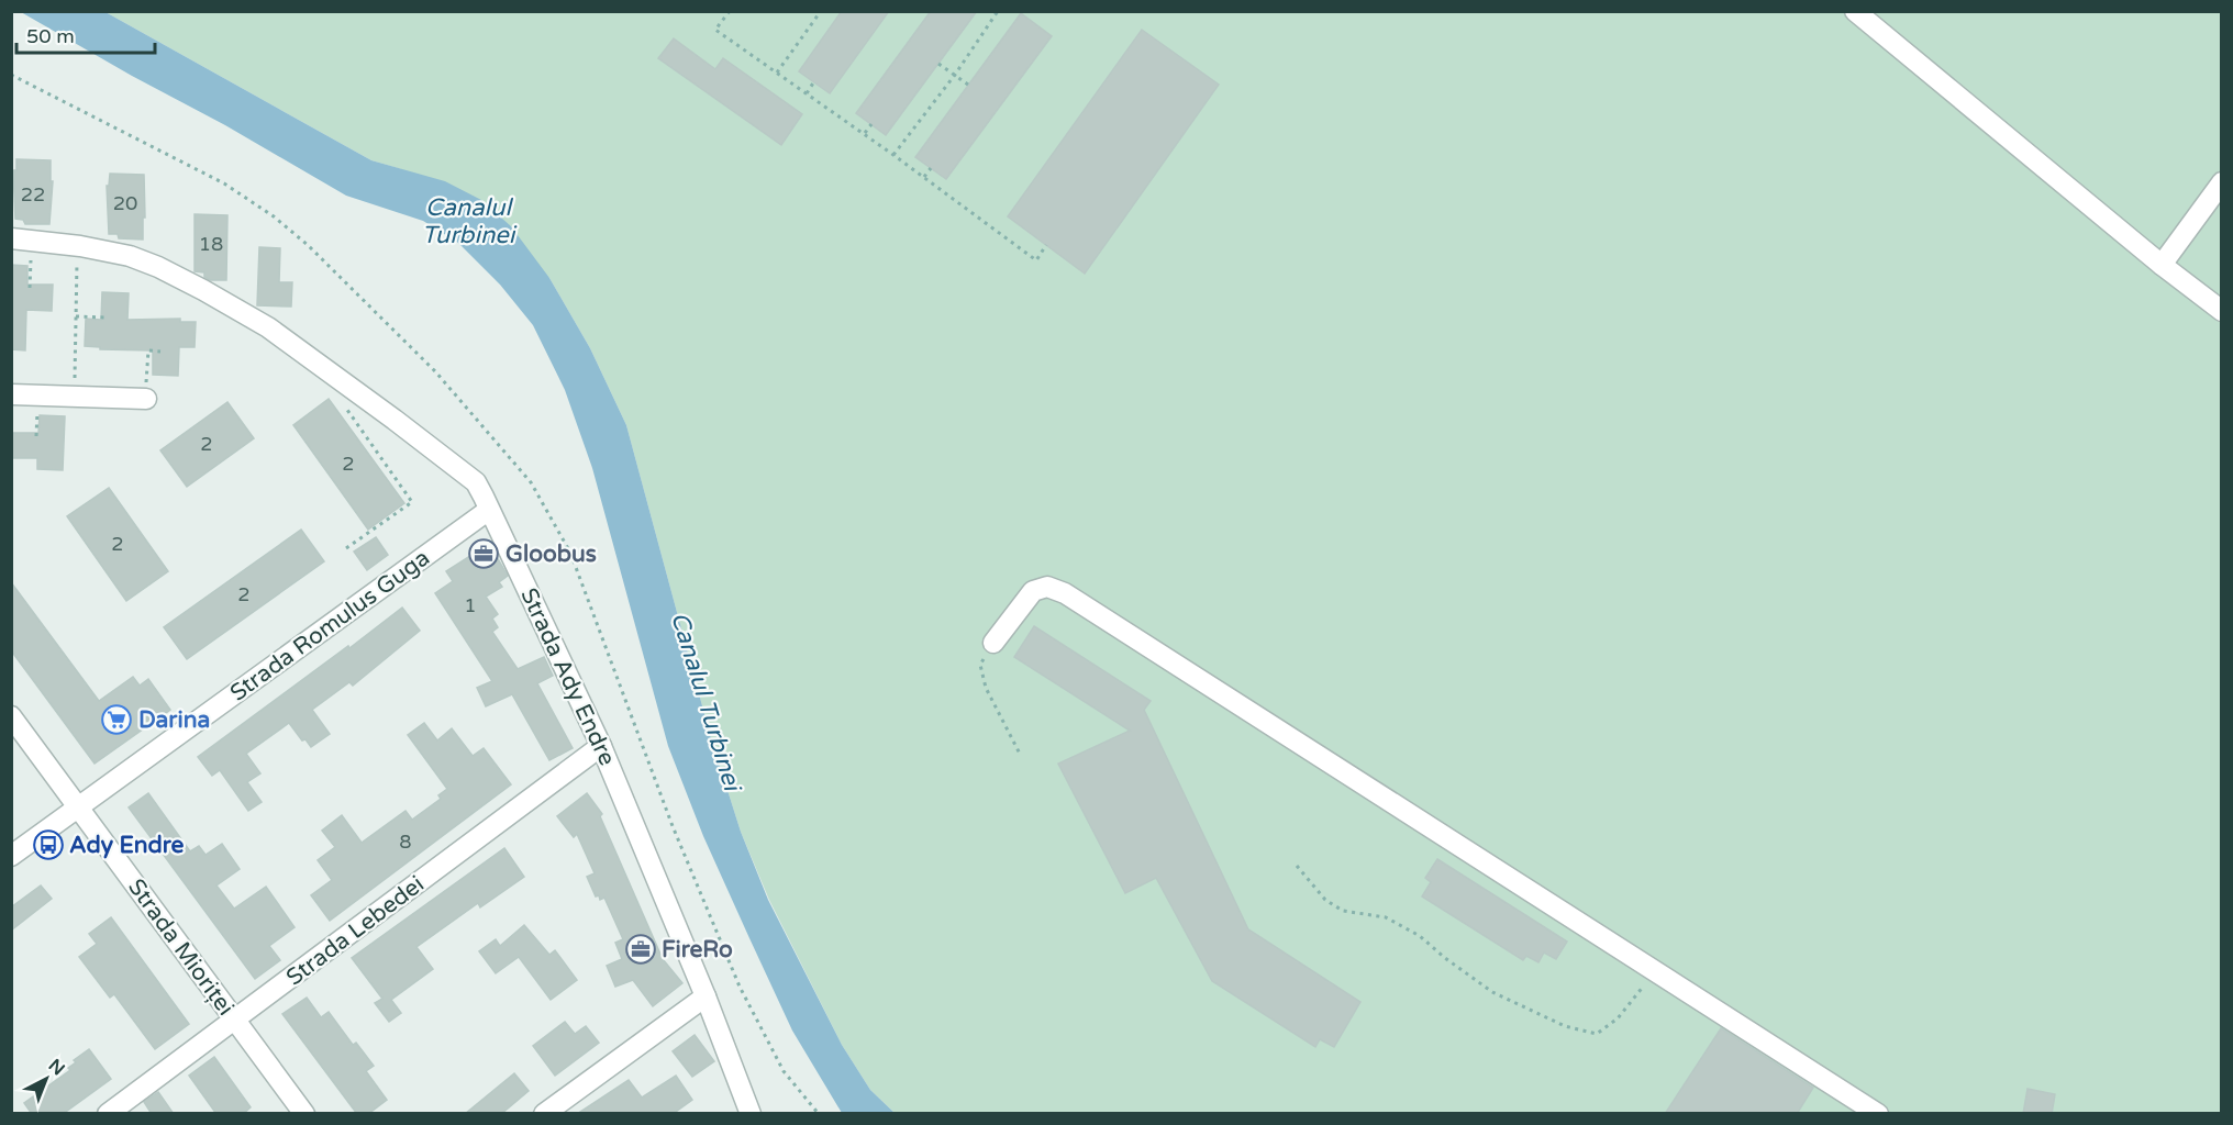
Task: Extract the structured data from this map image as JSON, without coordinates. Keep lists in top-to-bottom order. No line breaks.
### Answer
{"streets":{"street":["Strada Romulus Guga","Strada Ady Endre","Strada Lebedei","Strada Mioriței"]},"crossings":[["Strada Romulus Guga","Strada Ady Endre"],["Strada Romulus Guga","Strada Mioriței"],["Strada Ady Endre","Strada Lebedei"],["Strada Lebedei","Strada Mioriței"]],"water":["Canalul Turbinei"],"places":{"office":["Gloobus","FireRo"],"supermarket":["Darina"],"bus stop":["Ady Endre"]},"house_numbers":["22","20","18","2","2","2","2","1","8"],"scale_bar":"50 m","north":"top right"}
